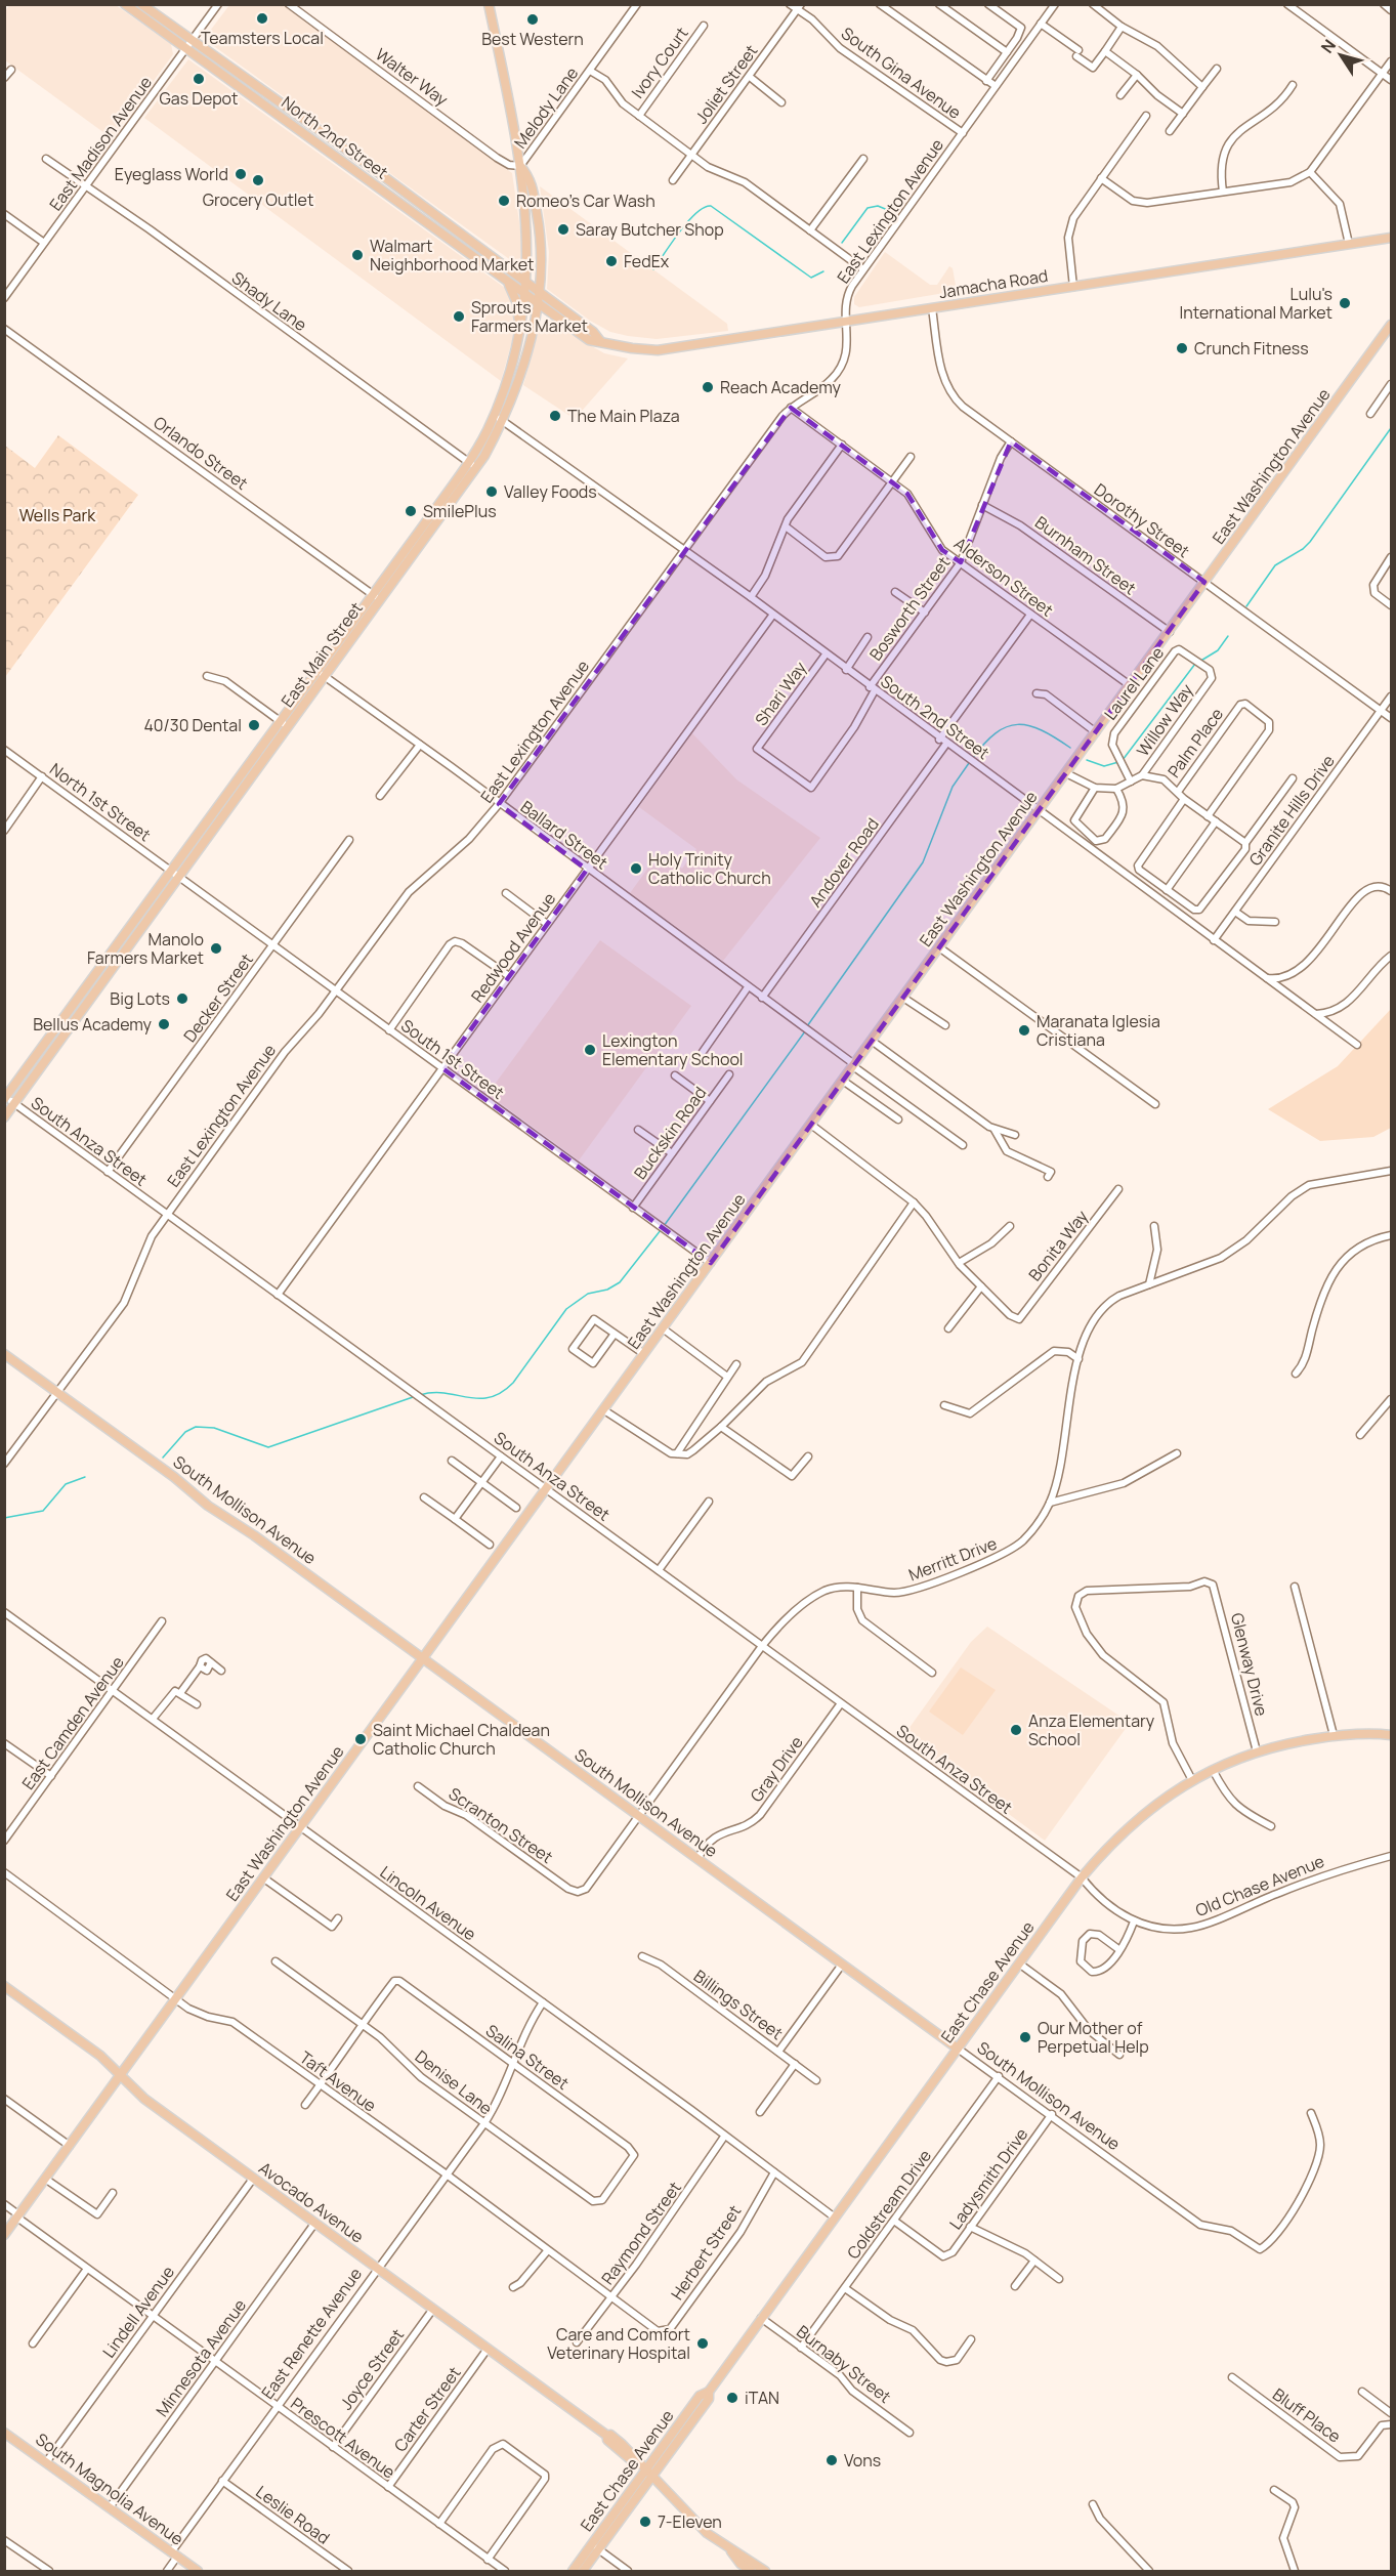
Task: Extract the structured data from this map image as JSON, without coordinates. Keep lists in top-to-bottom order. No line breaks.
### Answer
{"streets":{"main road":["North 2nd Street","Jamacha Road","East Washington Avenue","East Main Street","South Mollison Avenue","East Chase Avenue","Avocado Avenue","South Magnolia Avenue"],"street":["Ivory Court","South Gina Avenue","Walter Way","Joliet Street","Melody Lane","East Madison Avenue","East Lexington Avenue","Shady Lane","Orlando Street","Dorothy Street","Burnham Street","Alderson Street","Bosworth Street","Laurel Lane","Shari Way","South 2nd Street","Willow Way","Palm Place","North 1st Street","Granite Hills Drive","Ballard Street","Andover Road","Redwood Avenue","Decker Street","South 1st Street","Buckskin Road","South Anza Street","Bonita Way","Merritt Drive","Glenway Drive","East Camden Avenue","Gray Drive","Scranton Street","Old Chase Avenue","Lincoln Avenue","Billings Street","Salina Street","Taft Avenue","Denise Lane","Ladysmith Drive","Coldstream Drive","Raymond Street","Herbert Street","Lindell Avenue","East Renette Avenue","Minnesota Avenue","Burnaby Street","Joyce Street","Carter Street","Bluff Place","Prescott Avenue","Leslie Road"]},"crossings":[["South Gina Avenue","Joliet Street"],["South Gina Avenue","East Lexington Avenue"],["Walter Way","Melody Lane"],["Walter Way","East Main Street"],["Melody Lane","East Main Street"],["North 2nd Street","East Madison Avenue"],["North 2nd Street","Jamacha Road"],["North 2nd Street","East Main Street"],["East Madison Avenue","Shady Lane"],["East Lexington Avenue","Jamacha Road"],["East Lexington Avenue","Alderson Street"],["East Lexington Avenue","South 2nd Street"],["East Lexington Avenue","Ballard Street"],["East Lexington Avenue","South 1st Street"],["East Lexington Avenue","South Anza Street"],["East Lexington Avenue","South Mollison Avenue"],["Jamacha Road","Dorothy Street"],["Jamacha Road","East Main Street"],["Shady Lane","East Main Street"],["Orlando Street","East Main Street"],["East Washington Avenue","Dorothy Street"],["East Washington Avenue","Burnham Street"],["East Washington Avenue","Alderson Street"],["East Washington Avenue","South 2nd Street"],["East Washington Avenue","Ballard Street"],["East Washington Avenue","South 1st Street"],["East Washington Avenue","South Anza Street"],["East Washington Avenue","South Mollison Avenue"],["East Washington Avenue","Lincoln Avenue"],["East Washington Avenue","Taft Avenue"],["East Washington Avenue","Avocado Avenue"],["East Washington Avenue","Prescott Avenue"],["Dorothy Street","Bosworth Street"],["Dorothy Street","Granite Hills Drive"],["Burnham Street","Bosworth Street"],["Alderson Street","Bosworth Street"],["Bosworth Street","Shari Way"],["Bosworth Street","South 2nd Street"],["East Main Street","South 2nd Street"],["East Main Street","North 1st Street"],["East Main Street","Ballard Street"],["East Main Street","South 1st Street"],["East Main Street","South Anza Street"],["Laurel Lane","Willow Way"],["Shari Way","South 2nd Street"],["South 2nd Street","Granite Hills Drive"],["South 2nd Street","Andover Road"],["South 2nd Street","Redwood Avenue"],["North 1st Street","South 1st Street"],["Ballard Street","Andover Road"],["Ballard Street","Redwood Avenue"],["Redwood Avenue","South 1st Street"],["Redwood Avenue","South Anza Street"],["Decker Street","South 1st Street"],["Decker Street","South Anza Street"],["South 1st Street","Buckskin Road"],["South Anza Street","Merritt Drive"],["South Anza Street","Gray Drive"],["South Anza Street","Old Chase Avenue"],["South Anza Street","East Chase Avenue"],["South Mollison Avenue","Merritt Drive"],["South Mollison Avenue","Gray Drive"],["South Mollison Avenue","East Chase Avenue"],["South Mollison Avenue","Ladysmith Drive"],["South Mollison Avenue","Coldstream Drive"],["Merritt Drive","Scranton Street"],["Glenway Drive","East Chase Avenue"],["East Camden Avenue","Lincoln Avenue"],["Old Chase Avenue","East Chase Avenue"],["Lincoln Avenue","East Chase Avenue"],["Lincoln Avenue","Raymond Street"],["Lincoln Avenue","Herbert Street"],["Lincoln Avenue","East Renette Avenue"],["East Chase Avenue","Avocado Avenue"],["East Chase Avenue","Burnaby Street"],["Salina Street","Denise Lane"],["Salina Street","East Renette Avenue"],["Taft Avenue","Raymond Street"],["Taft Avenue","Herbert Street"],["Taft Avenue","East Renette Avenue"],["Denise Lane","East Renette Avenue"],["Ladysmith Drive","Coldstream Drive"],["Avocado Avenue","Lindell Avenue"],["Avocado Avenue","East Renette Avenue"],["Avocado Avenue","Minnesota Avenue"],["Avocado Avenue","Joyce Street"],["Avocado Avenue","Carter Street"],["Coldstream Drive","Burnaby Street"],["Lindell Avenue","Prescott Avenue"],["Lindell Avenue","South Magnolia Avenue"],["East Renette Avenue","Prescott Avenue"],["East Renette Avenue","South Magnolia Avenue"],["East Renette Avenue","Leslie Road"],["Minnesota Avenue","Prescott Avenue"],["Minnesota Avenue","South Magnolia Avenue"],["Joyce Street","Prescott Avenue"],["Carter Street","Prescott Avenue"]],"parks":["Wells Park"],"places":["Teamsters Local","Best Western","Gas Depot","Eyeglass World","Grocery Outlet","Romeo's Car Wash","Saray Butcher Shop","Walmart Neighborhood Market","FedEx","Lulu's International Market","Sprouts Farmers Market","Crunch Fitness","Reach Academy","The Main Plaza","Valley Foods","SmilePlus","40/30 Dental","Holy Trinity Catholic Church","Manolo Farmers Market","Big Lots","Bellus Academy","Maranata Iglesia Cristiana","Lexington Elementary School","Anza Elementary School","Saint Michael Chaldean Catholic Church","Our Mother of Perpetual Help","Care and Comfort Veterinary Hospital","iTAN","Vons","7-Eleven"],"north":"top left"}
